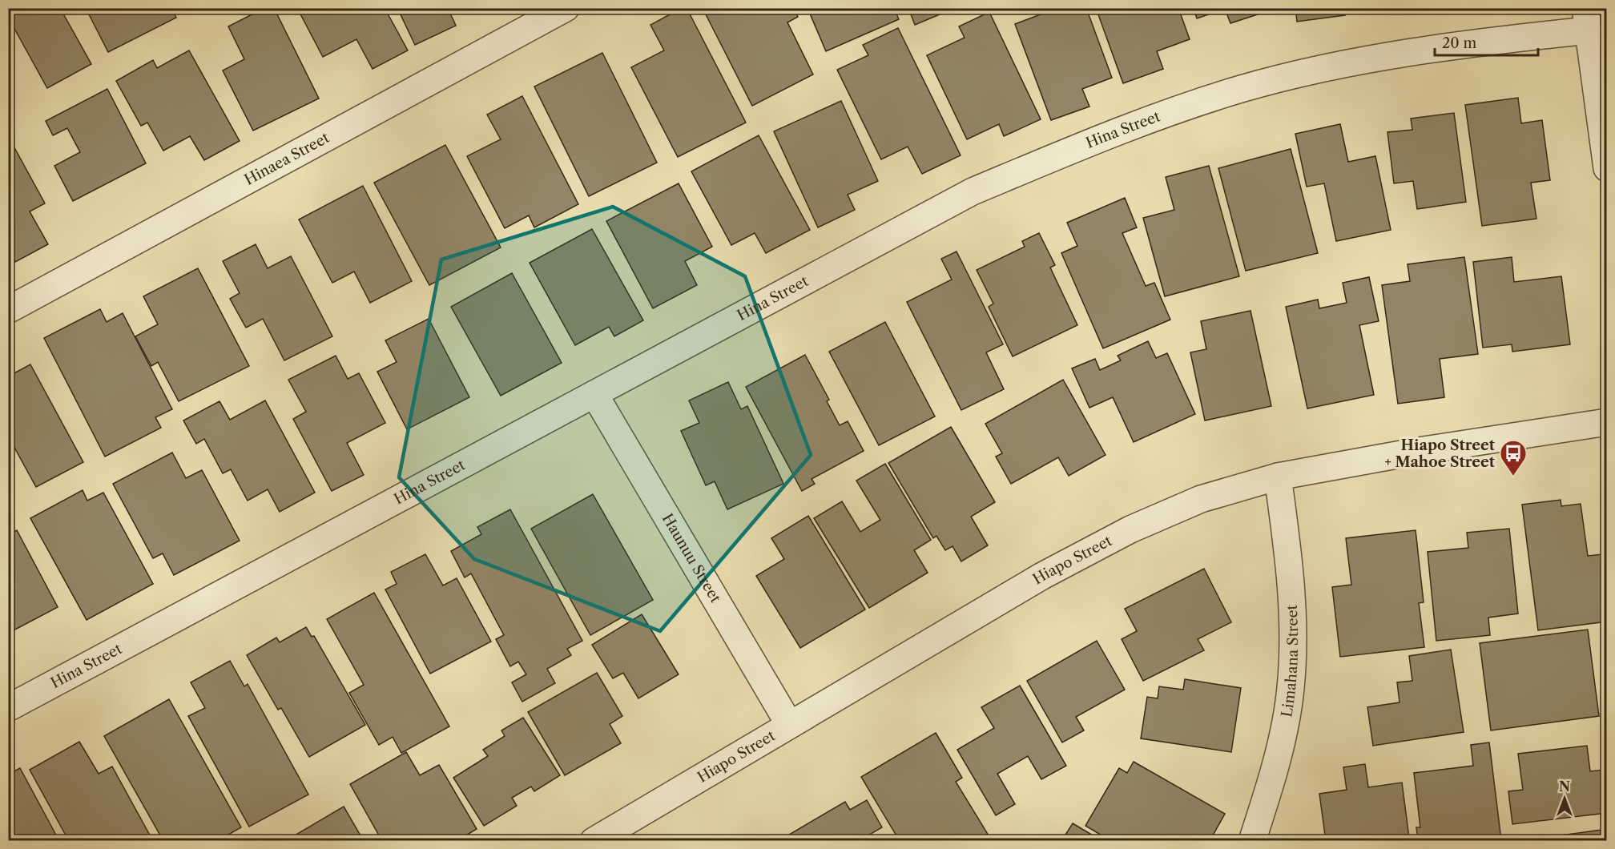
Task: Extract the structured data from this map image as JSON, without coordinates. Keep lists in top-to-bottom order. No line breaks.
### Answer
{"streets":{"street":["Hina Street","Hinaea Street","Haunuu Street","Hiapo Street","Limahana Street"]},"crossings":[["Hina Street","Haunuu Street"],["Haunuu Street","Hiapo Street"],["Hiapo Street","Limahana Street"]],"places":{"bus stop":["Hiapo Street + Mahoe Street"]},"scale_bar":"20 m","north":"top"}
